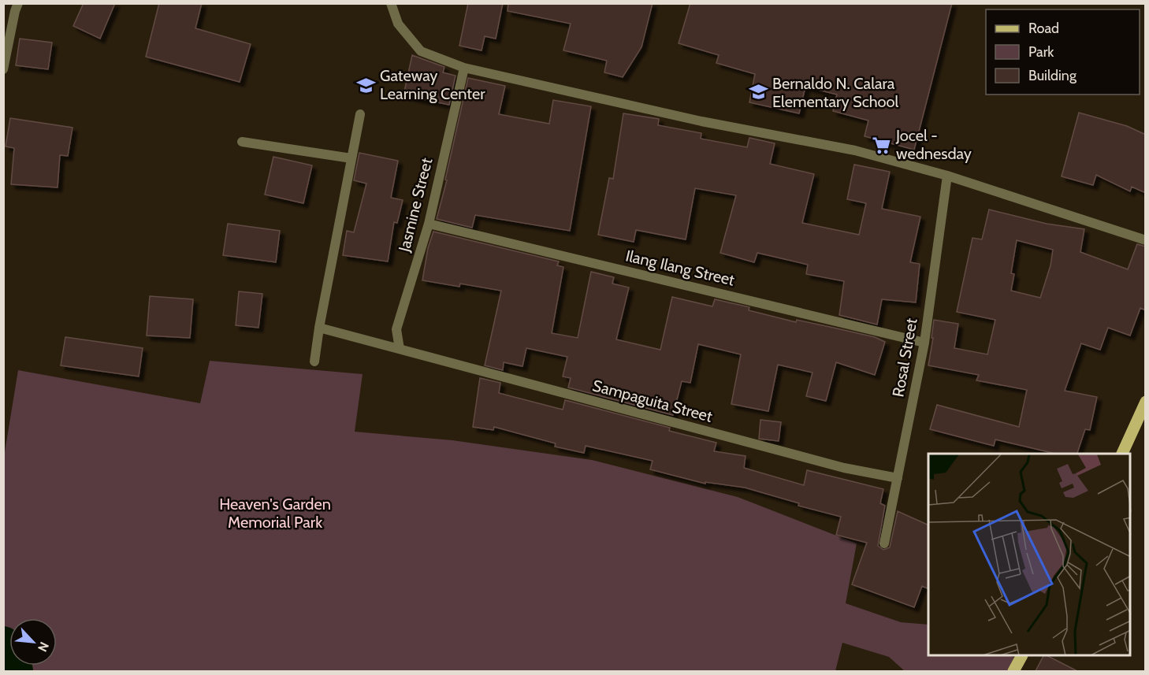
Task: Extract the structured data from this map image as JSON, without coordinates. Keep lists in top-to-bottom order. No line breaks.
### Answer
{"streets":{"street":["Jasmine Street","Ilang Ilang Street","Rosal Street","Sampaguita Street"]},"crossings":[["Jasmine Street","Ilang Ilang Street"],["Jasmine Street","Sampaguita Street"],["Ilang Ilang Street","Rosal Street"],["Rosal Street","Sampaguita Street"]],"parks":["Heaven's Garden Memorial Park"],"places":{"school or university":["Gateway Learning Center","Bernaldo N. Calara Elementary School"],"supermarket":["Jocel - wednesday"]},"legend":["Road","Park","Building"],"north":"bottom right"}
